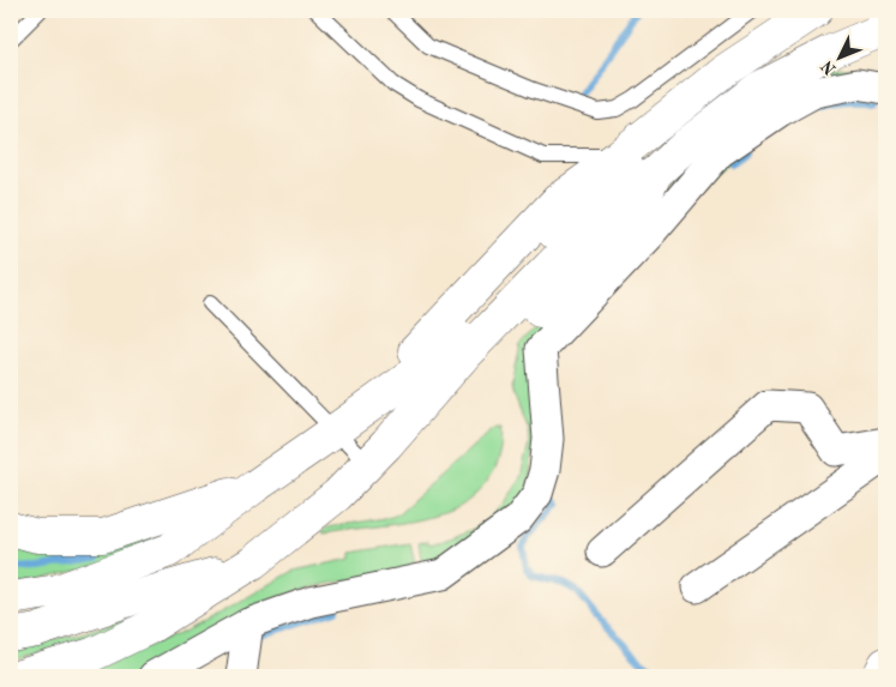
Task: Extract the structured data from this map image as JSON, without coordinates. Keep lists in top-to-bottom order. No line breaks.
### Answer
{"north":"bottom left"}
